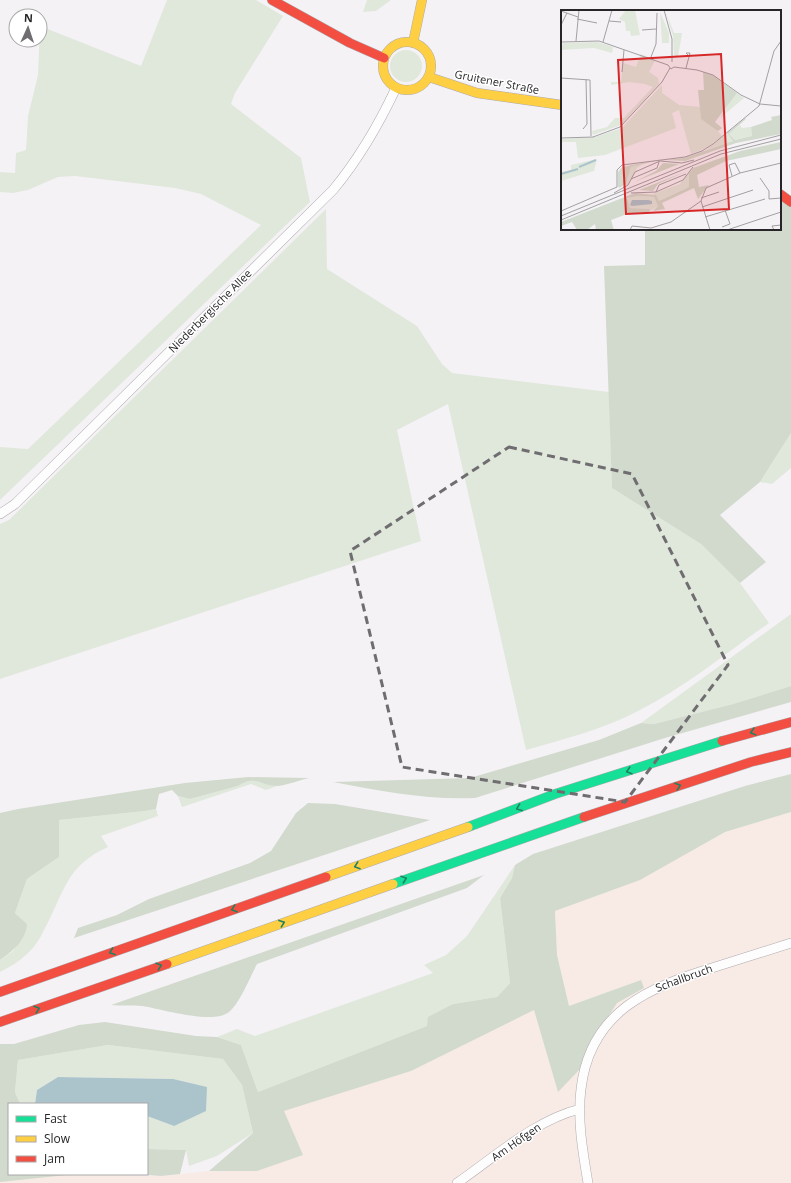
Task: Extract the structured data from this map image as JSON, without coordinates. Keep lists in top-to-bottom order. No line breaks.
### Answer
{"streets":{"main road":["Gruitener Straße"],"street":["Niederbergische Allee","Schallbruch","Am Höfgen"]},"crossings":[["Gruitener Straße","Niederbergische Allee"],["Schallbruch","Am Höfgen"]],"legend":["Fast","Slow","Jam"],"north":"top"}
